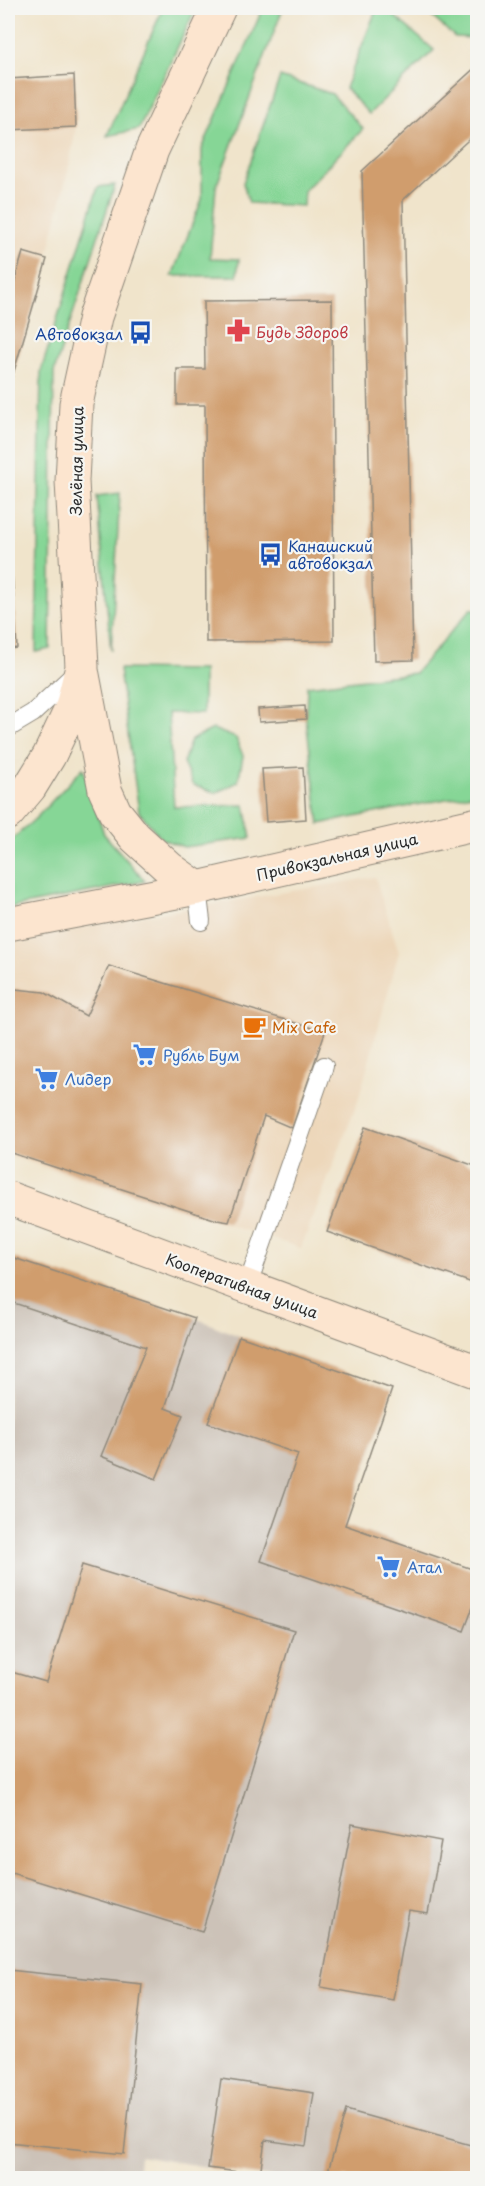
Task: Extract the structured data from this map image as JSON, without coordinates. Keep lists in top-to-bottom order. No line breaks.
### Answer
{"streets":{"street":["Зелёная улица","Привокзальная улица","Кооперативная улица"]},"places":{"pharmacy":["Будь Здоров"],"bus stop":["Автовокзал","Канашский автовокзал"],"cafe":["Mix Cafe"],"supermarket":["Рубль Бум","Лидер","Атал"]}}
